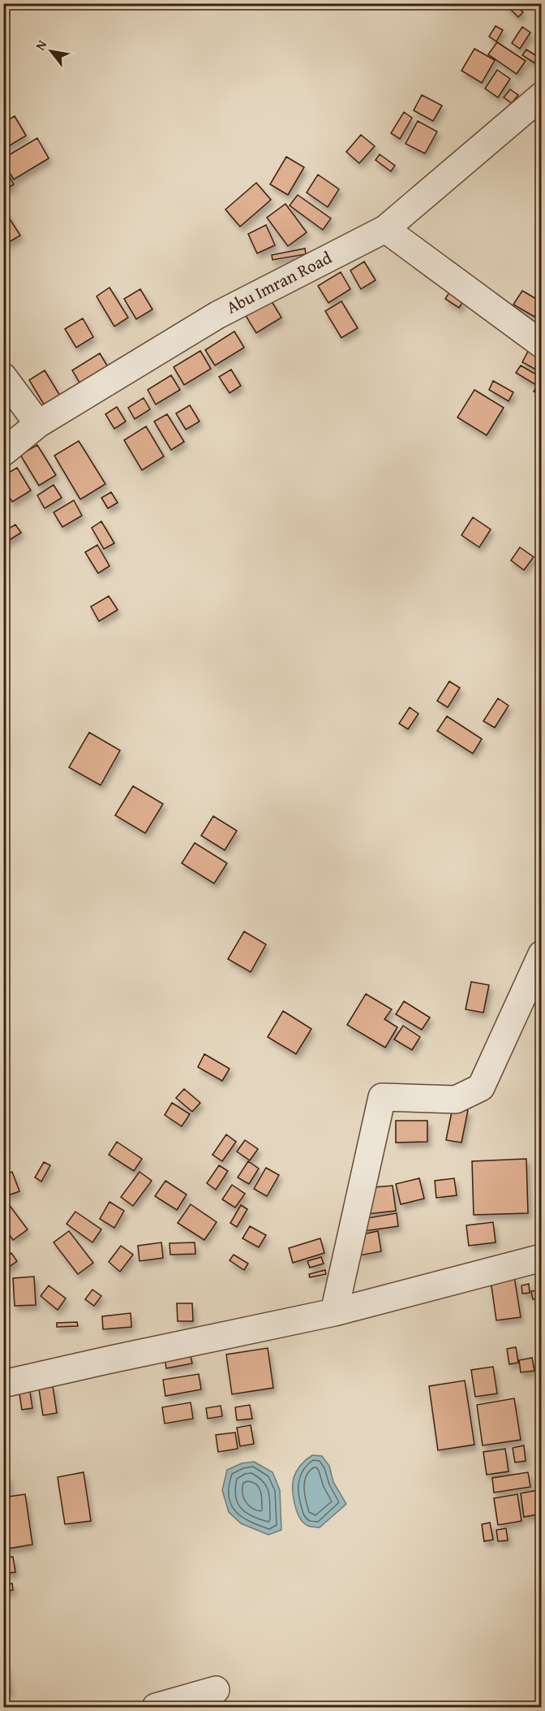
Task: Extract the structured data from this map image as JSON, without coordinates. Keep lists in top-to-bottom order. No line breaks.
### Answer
{"streets":{"street":["Abu Imran Road"]},"north":"top left"}
